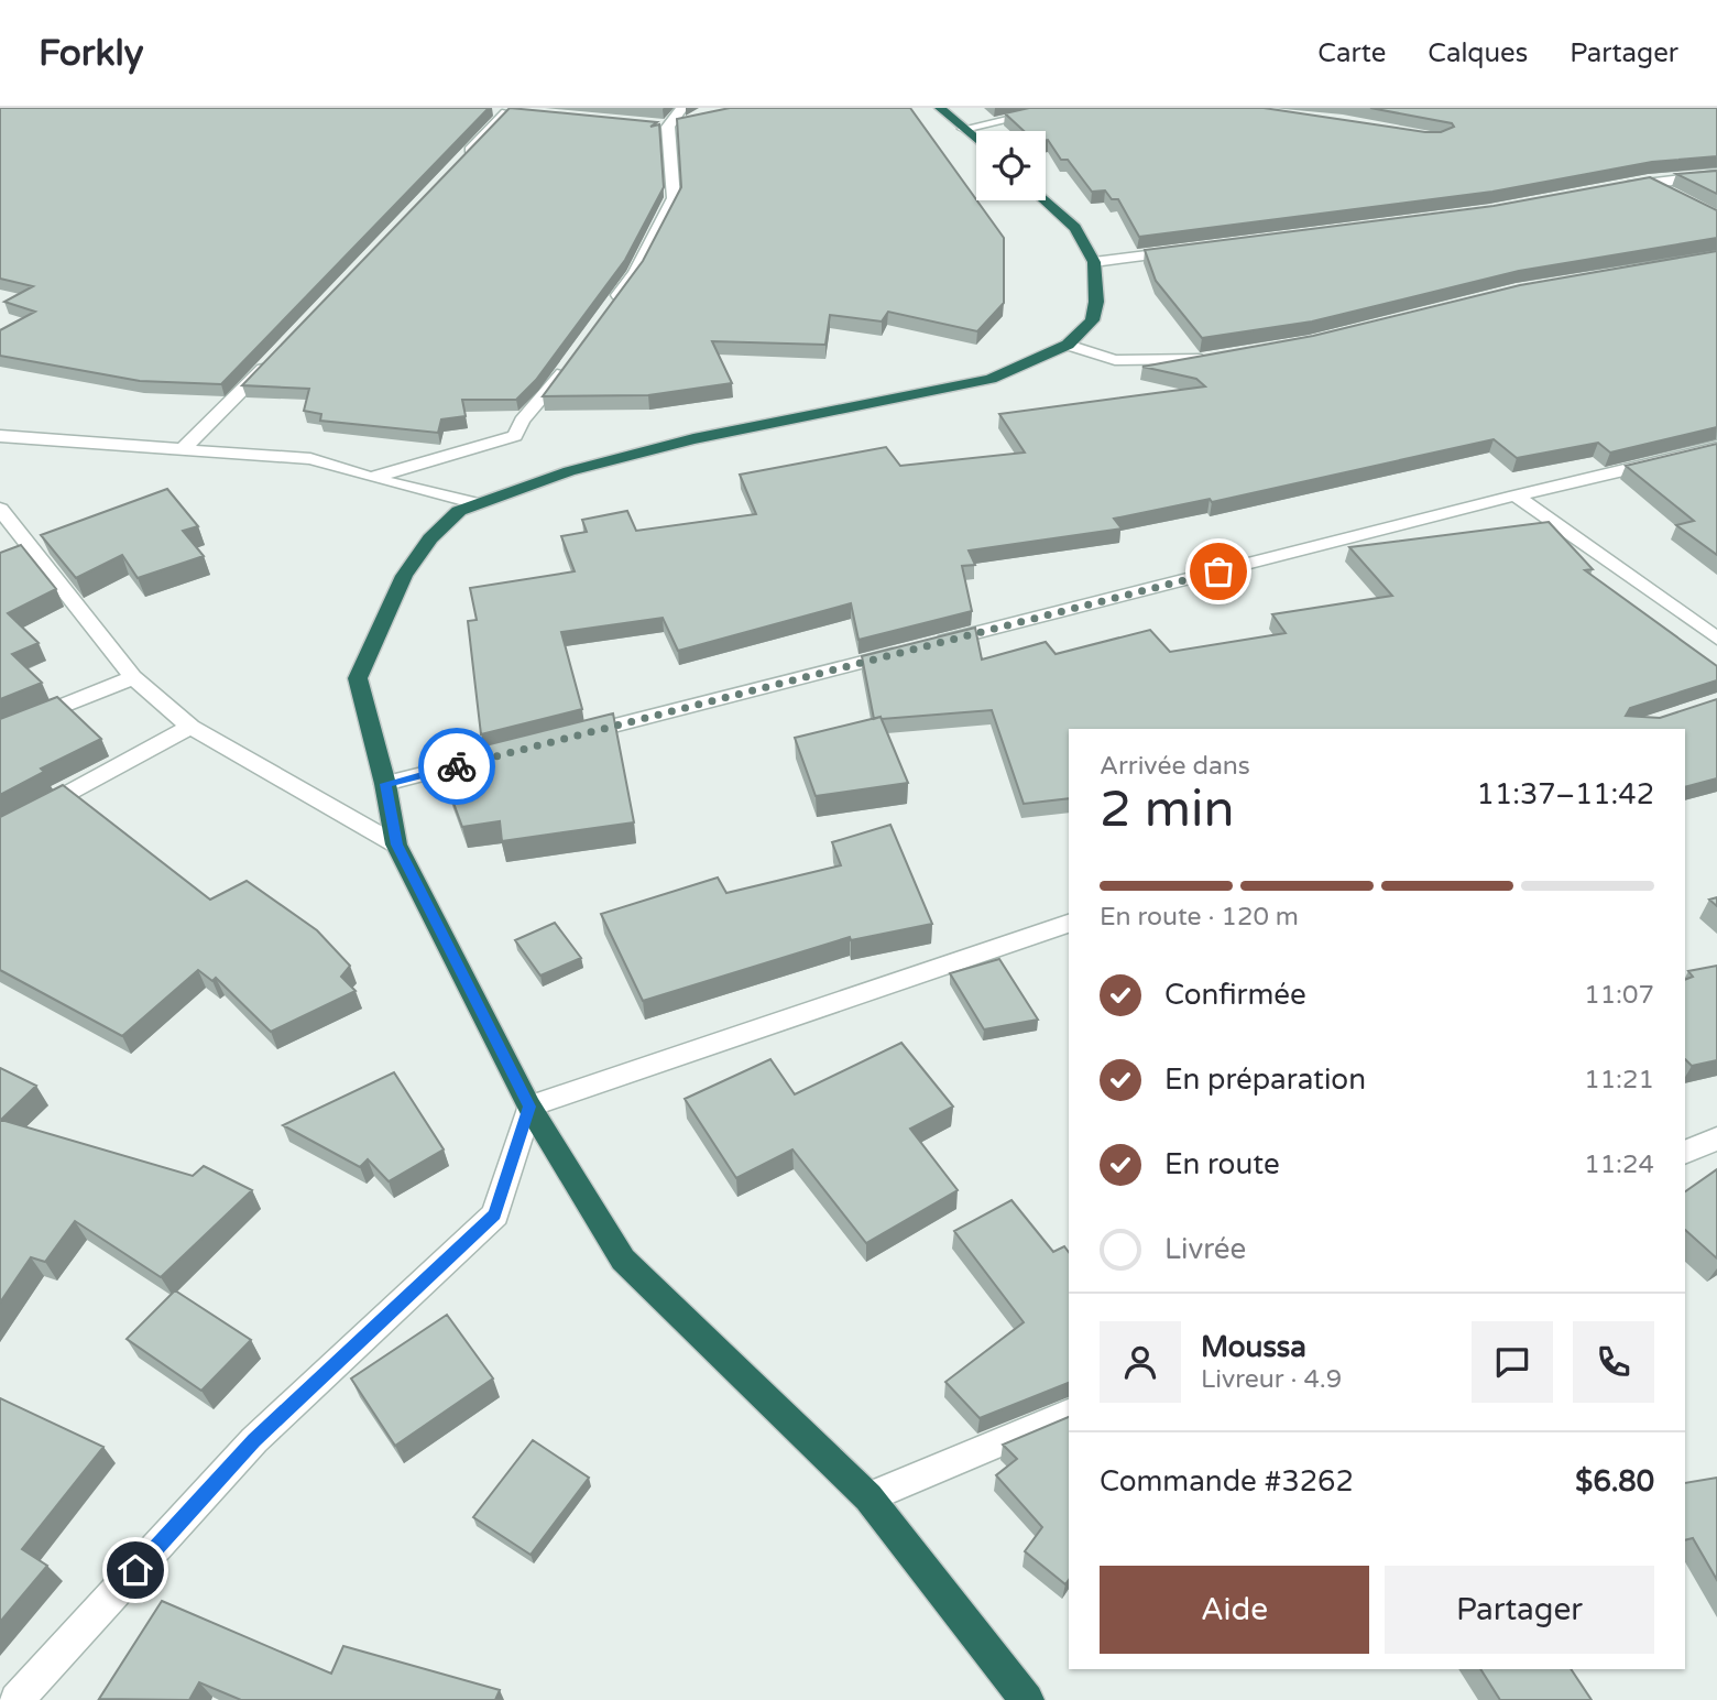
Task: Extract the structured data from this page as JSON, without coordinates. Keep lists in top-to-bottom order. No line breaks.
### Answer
{"page":{"header":"Forkly","nav":["Carte","Calques","Partager"],"heading":["2 min","Arrivée dans","11:37–11:42"],"panel":["Moussa","Livreur · 4.9","Commande #3262","$6.80"],"bar":"En route · 120 m","list":[["Confirmée","11:07"],["En préparation","11:21"],["En route","11:24"],"Livrée"],"buttons":["Aide","Partager"]}}
